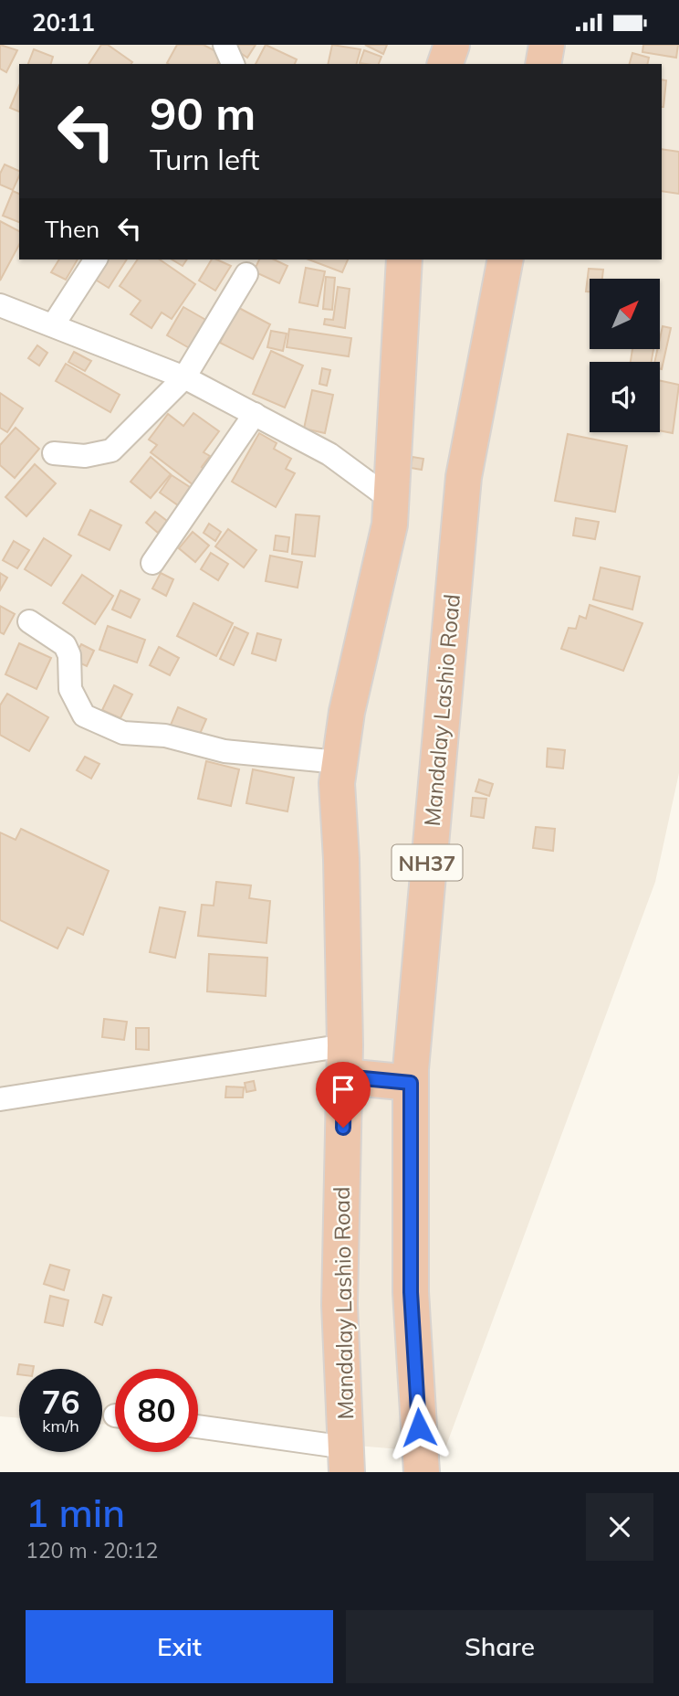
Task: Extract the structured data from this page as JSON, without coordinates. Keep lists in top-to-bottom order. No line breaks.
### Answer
{"streets":{"highway":["Mandalay Lashio Road","NH37"]},"north":"top right","page":{"status":"20:11","turn":["90 m","Turn left"],"then":"Then","speed":"76 km/h","limit":"80","heading":["1 min","120 m · 20:12"],"buttons":["Exit","Share"]}}
